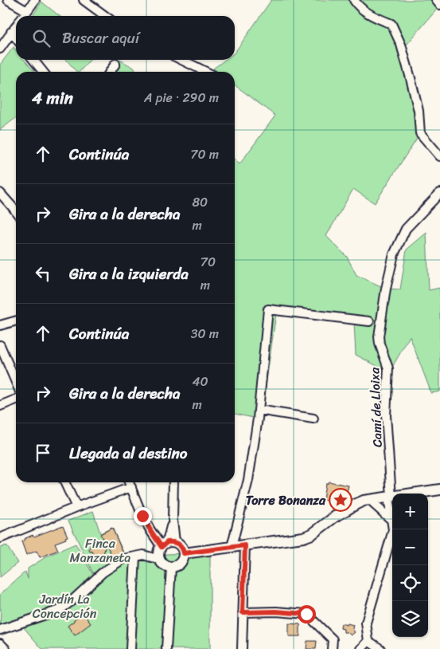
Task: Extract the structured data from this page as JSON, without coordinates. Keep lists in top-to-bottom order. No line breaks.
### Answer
{"streets":{"street":["Camí de Lloixa"]},"parks":["Finca Manzaneta","Jardín La Concepción"],"places":{"place":["Torre Bonanza"]},"page":{"search":"Buscar aquí","heading":["4 min","A pie · 290 m"],"list":[["Continúa","70 m"],["Gira a la derecha","80 m"],["Gira a la izquierda","70 m"],["Continúa","30 m"],["Gira a la derecha","40 m"],"Llegada al destino"],"map_buttons":["+","−"]}}
